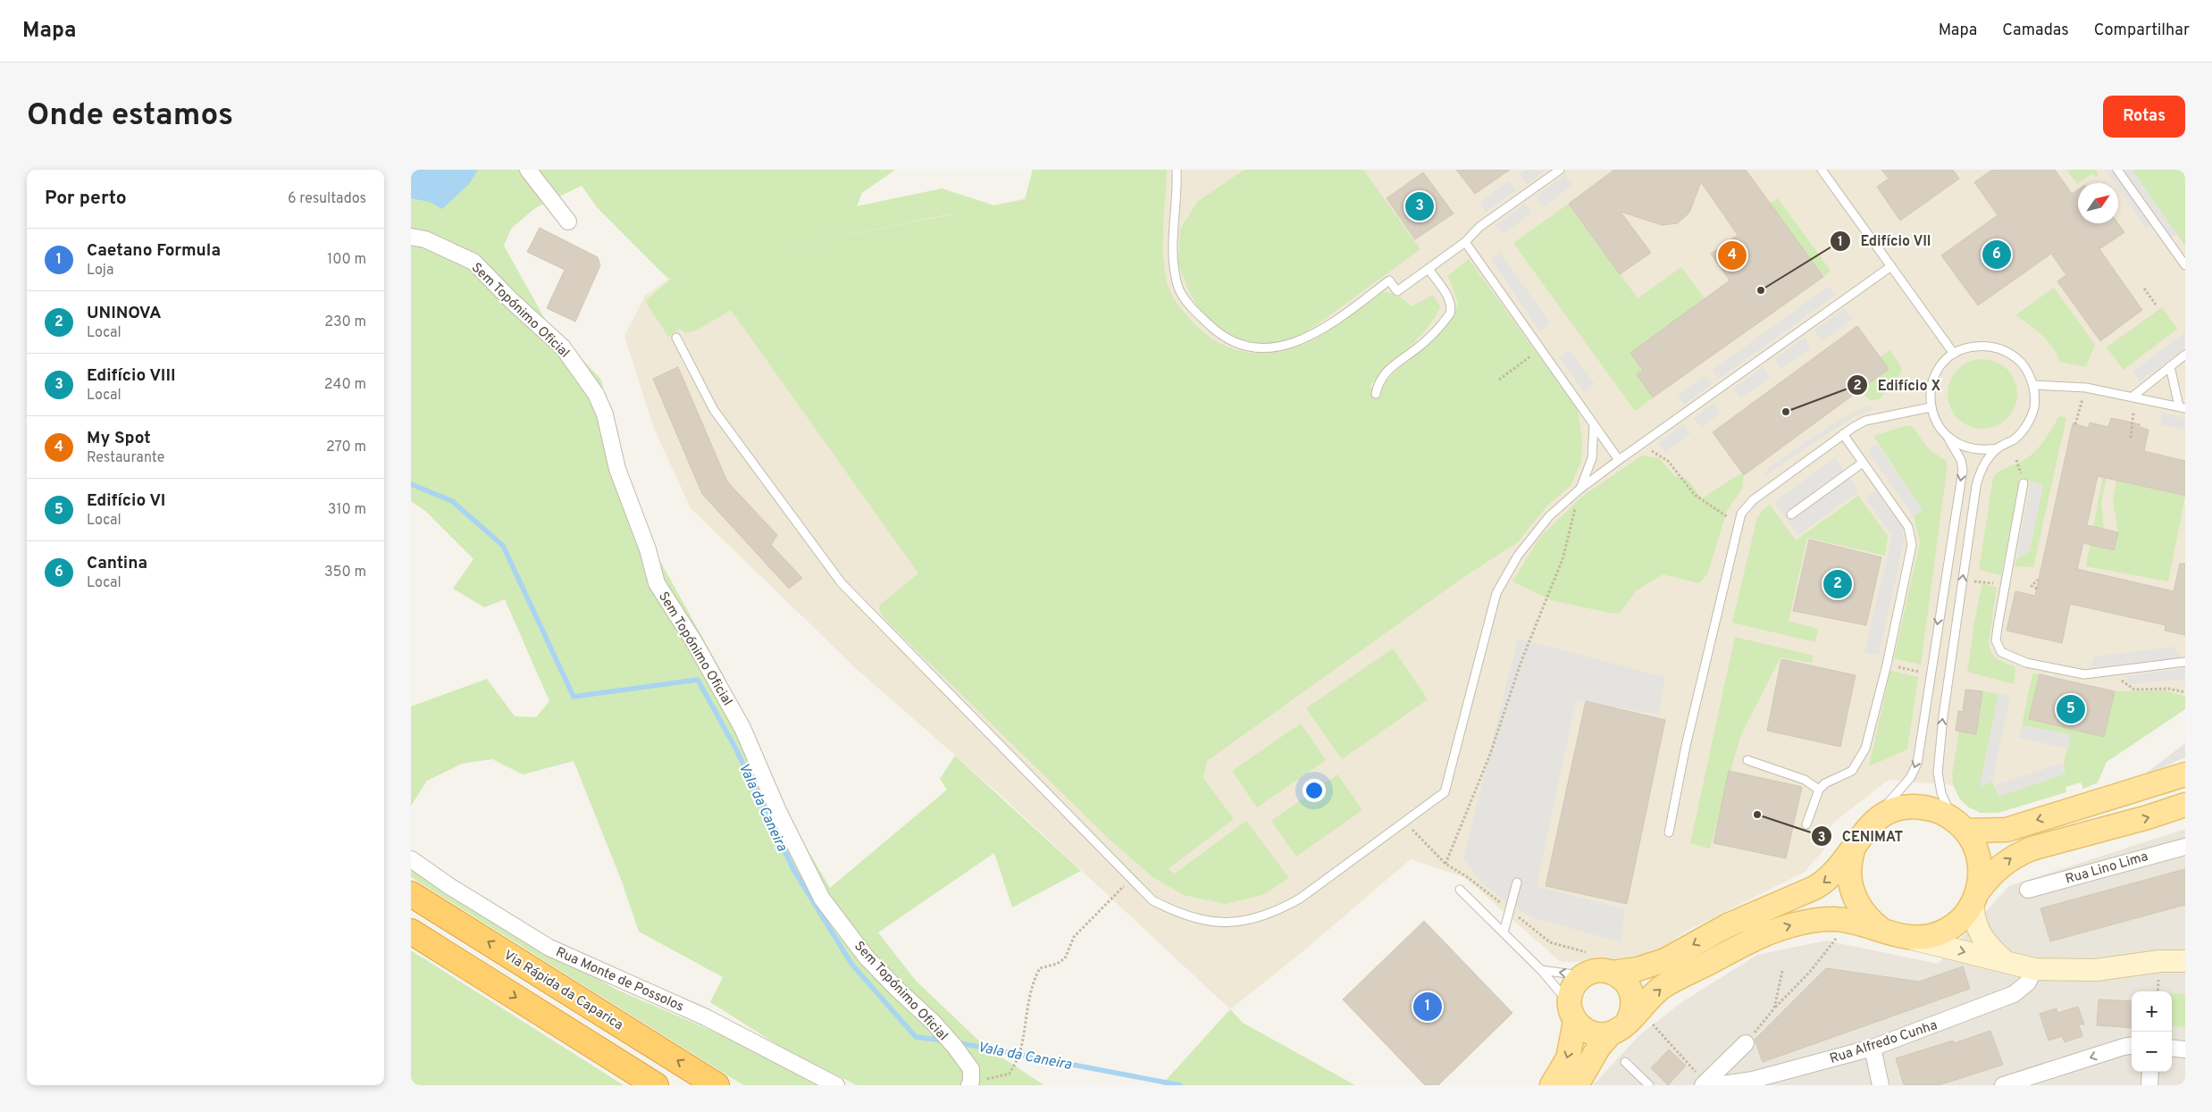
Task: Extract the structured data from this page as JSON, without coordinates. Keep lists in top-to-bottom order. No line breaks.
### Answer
{"streets":{"highway":["Via Rápida da Caparica"],"street":["Sem Topónimo Oficial","Rua Lino Lima","Rua Monte de Possolos","Rua Alfredo Cunha"]},"water":["Vala da Caneira"],"places":["Edifício VII","Edifício X","CENIMAT"],"north":"top right","page":{"header":"Mapa","nav":["Mapa","Camadas","Compartilhar"],"buttons":"Rotas","title":"Onde estamos","heading":["Por perto","6 resultados"],"pins":["3","6","4","2","5","1"],"list":[{"mark":"1","name":"Caetano Formula","note":"Loja","value":"100 m"},{"mark":"2","name":"UNINOVA","note":"Local","value":"230 m"},{"mark":"3","name":"Edifício VIII","note":"Local","value":"240 m"},{"mark":"4","name":"My Spot","note":"Restaurante","value":"270 m"},{"mark":"5","name":"Edifício VI","note":"Local","value":"310 m"},{"mark":"6","name":"Cantina","note":"Local","value":"350 m"}],"map_buttons":["+","−"]}}
